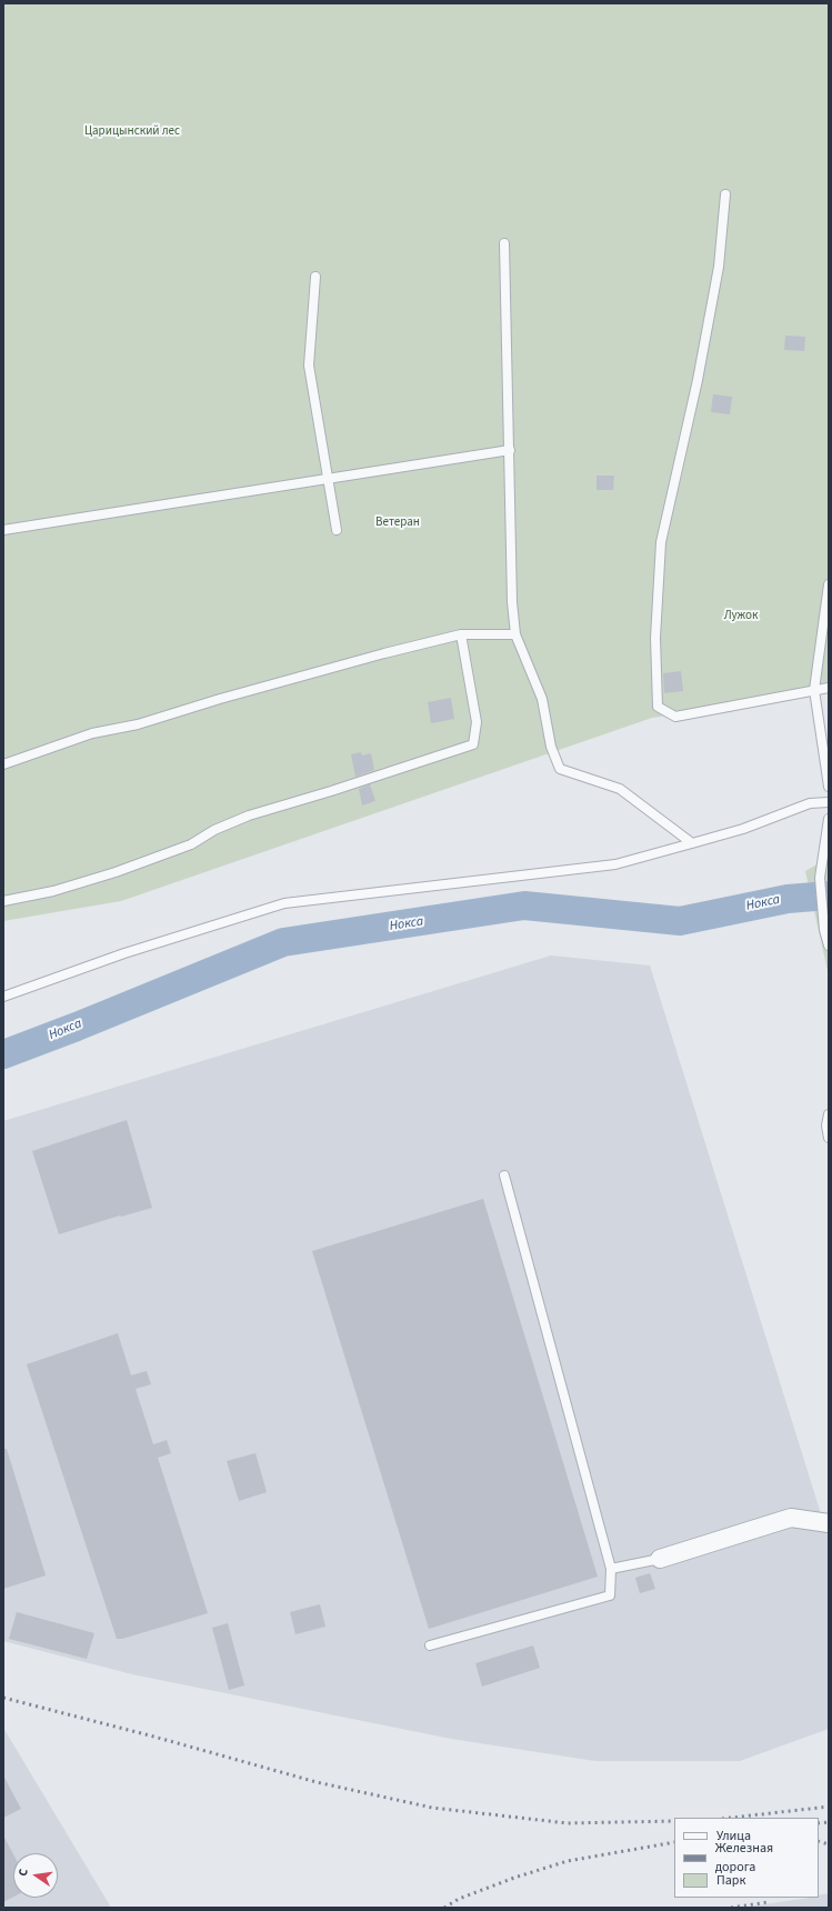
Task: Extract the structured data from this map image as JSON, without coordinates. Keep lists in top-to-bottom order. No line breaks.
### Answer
{"water":["Нокса"],"parks":["Царицынский лес","Ветеран","Лужок"],"legend":["Улица","Железная дорога","Парк"],"north":"left"}
